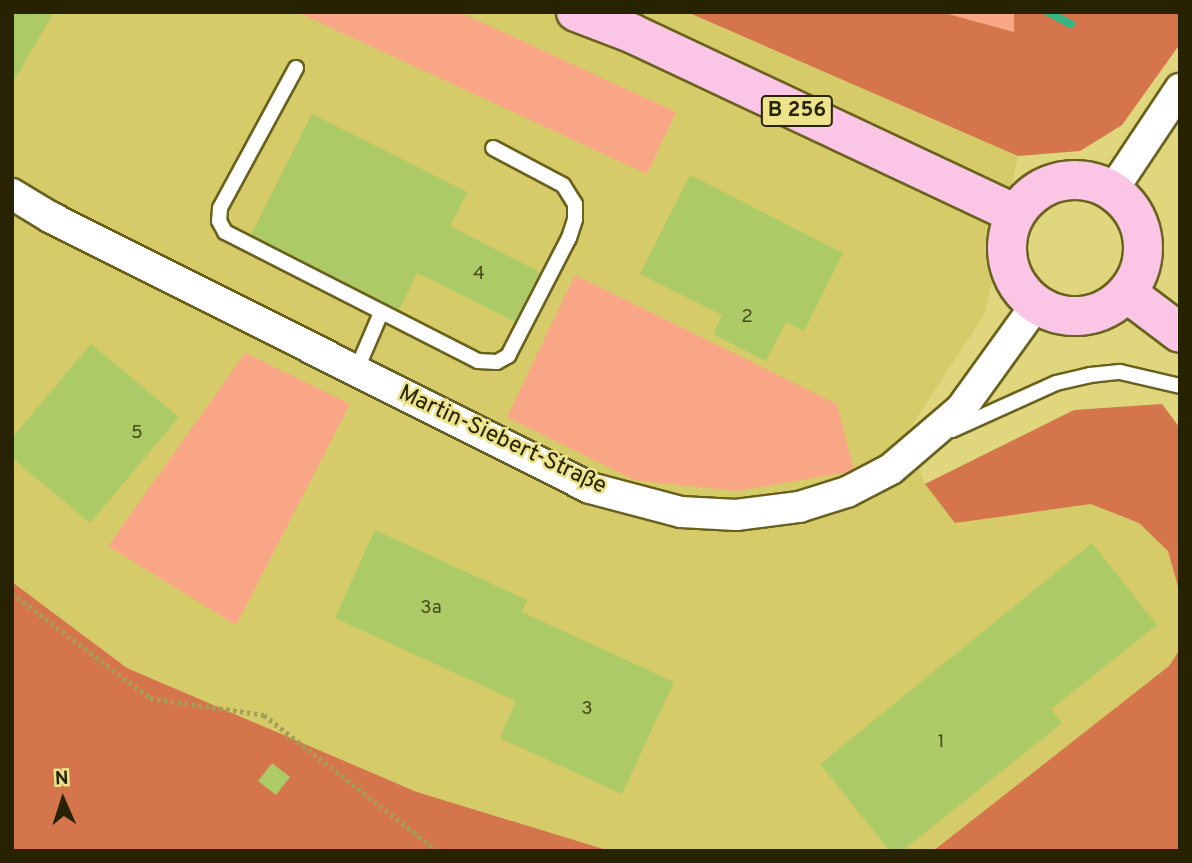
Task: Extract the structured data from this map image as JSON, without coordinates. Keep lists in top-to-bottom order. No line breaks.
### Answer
{"streets":{"main road":["B 256"],"street":["Martin-Siebert-Straße"]},"crossings":[["B 256","Martin-Siebert-Straße"]],"house_numbers":["4","2","5","3a","3","1"],"north":"top"}
